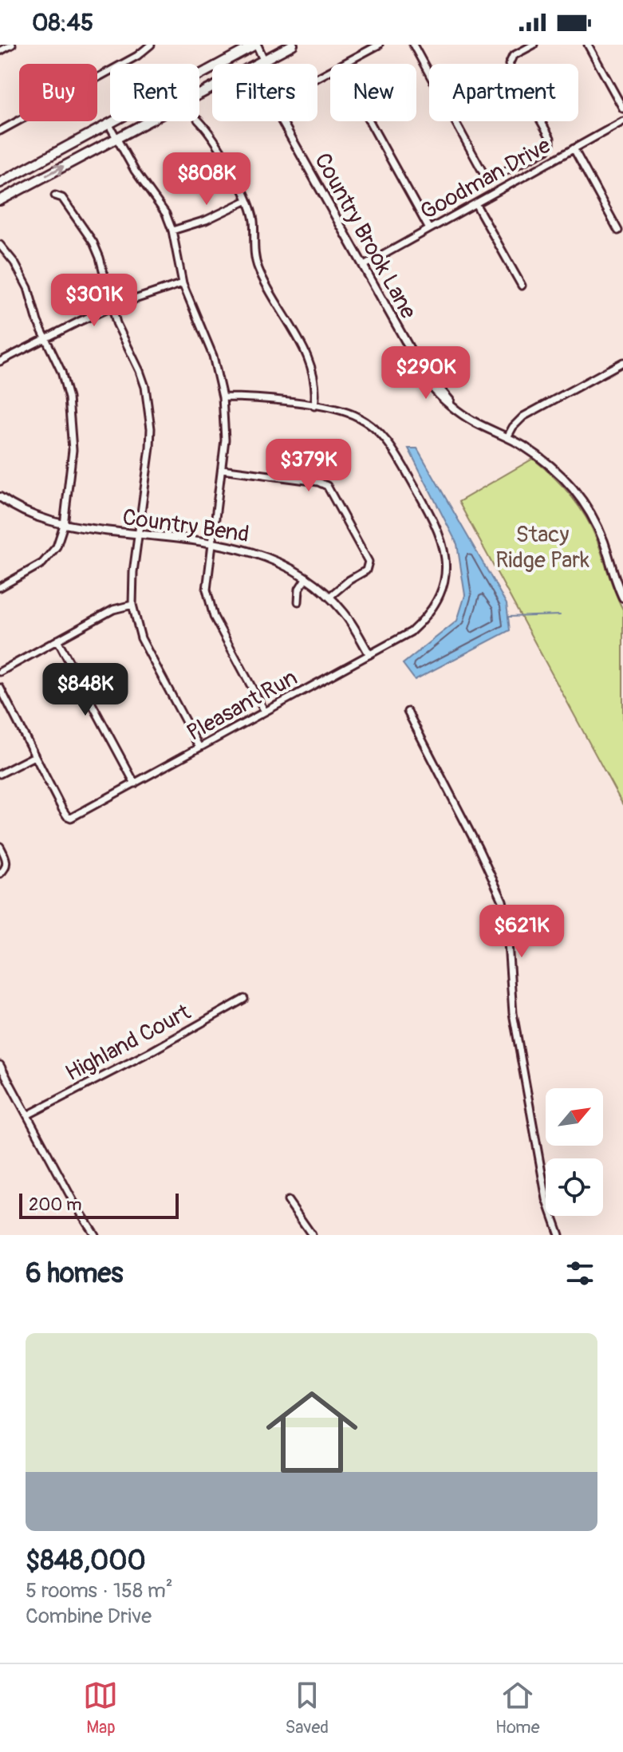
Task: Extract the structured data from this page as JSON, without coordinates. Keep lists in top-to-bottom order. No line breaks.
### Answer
{"streets":{"street":["Goodman Drive","Country Brook Lane","Country Bend","Pleasant Run","Highland Court"]},"crossings":[["Goodman Drive","Country Brook Lane"],["Country Bend","Pleasant Run"]],"parks":["Stacy Ridge Park"],"scale_bar":"200 m","north":"top right","page":{"status":"08:45","chip":["Buy","Rent","Filters","New","Apartment"],"price":["$808K","$301K","$290K","$379K","$848K","$621K"],"scale":"200 m","heading":"6 homes","list":[{"name":"$848,000","note":"5 rooms · 158 m² · Combine Drive"}],"tabs":["Map","Saved","Home"]}}
